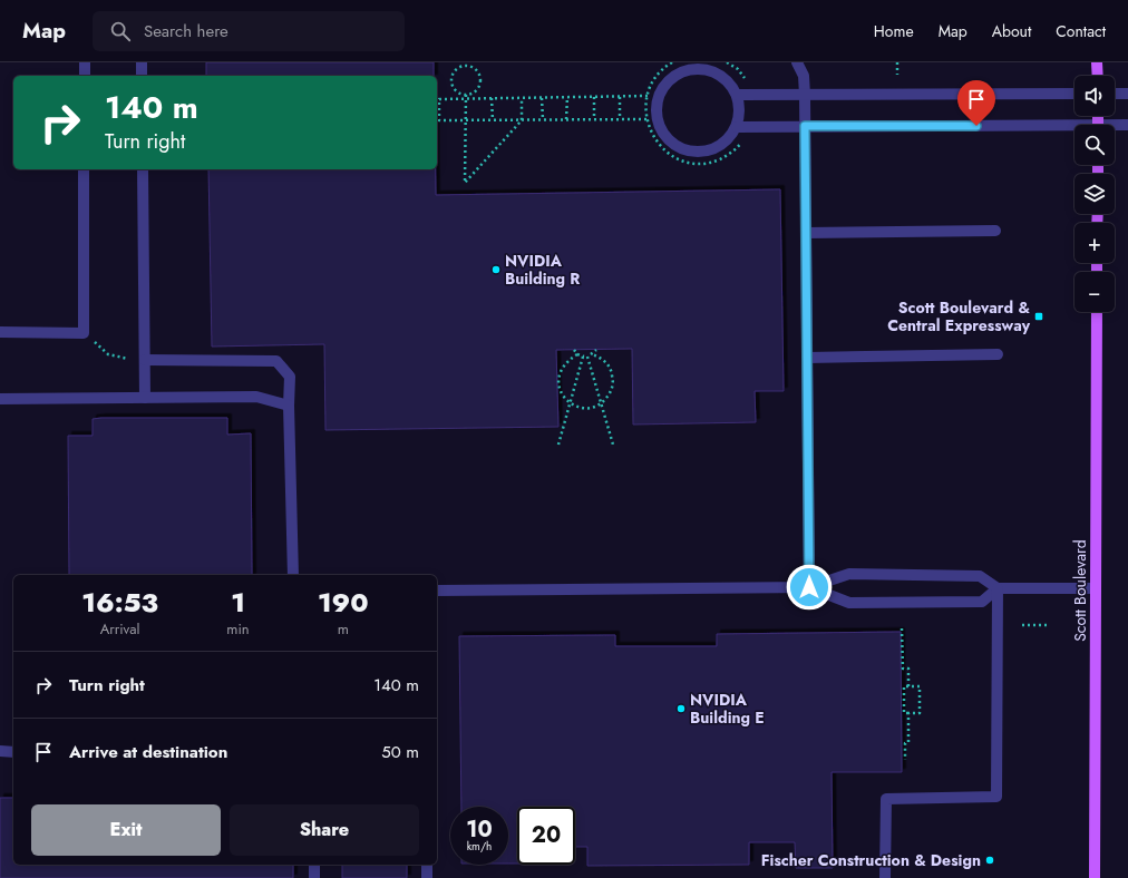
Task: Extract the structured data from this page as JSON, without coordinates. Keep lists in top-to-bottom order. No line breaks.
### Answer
{"streets":{"main road":["Scott Boulevard"]},"places":{"other":["NVIDIA Building R","NVIDIA Building E","Fischer Construction & Design"],"transit":["Scott Boulevard & Central Expressway"]},"page":{"header":"Map","search":"Search here","nav":["Home","Map","About","Contact"],"map_buttons":["+","−"],"turn":["140 m","Turn right"],"eta":["16:53","Arrival","1","min","190","m"],"list":[{"name":"Turn right","value":"140 m"},{"name":"Arrive at destination","value":"50 m"}],"buttons":["Exit","Share"],"speed":"10 km/h","limit":"20"}}
